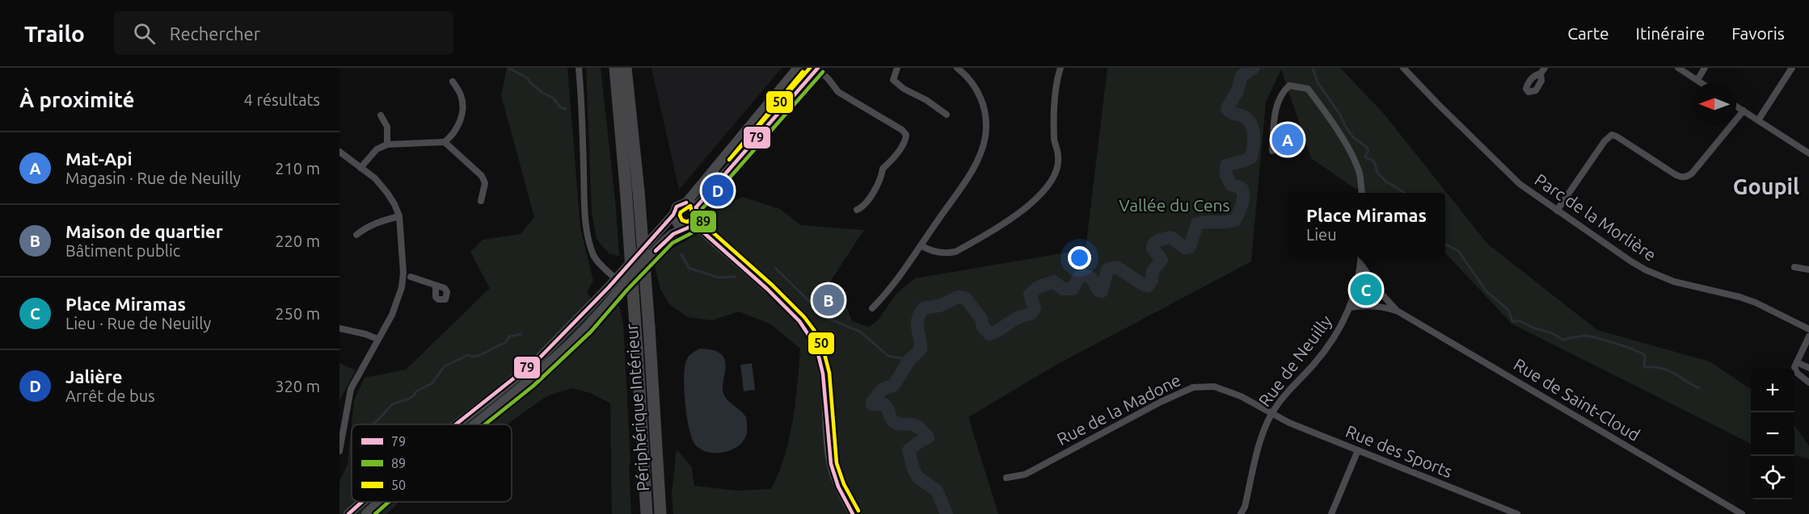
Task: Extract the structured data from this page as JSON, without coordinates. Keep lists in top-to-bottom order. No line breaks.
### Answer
{"streets":{"highway":["Périphérique Intérieur"],"street":["Parc de la Morlière","Rue de Neuilly","Rue de Saint-Cloud","Rue de la Madone","Rue des Sports"]},"crossings":[["Rue de Neuilly","Rue de Saint-Cloud"],["Rue de Neuilly","Rue de la Madone"],["Rue de Neuilly","Rue des Sports"],["Rue de la Madone","Rue des Sports"]],"districts":["Goupil"],"parks":["Vallée du Cens"],"lines":["transit line 79","transit line 50","transit line 89"],"legend":["79","89","50"],"north":"left","page":{"header":"Trailo","search":"Rechercher","nav":["Carte","Itinéraire","Favoris"],"heading":["À proximité","4 résultats"],"pins":["A","D","C","B"],"list":[{"mark":"A","name":"Mat-Api","note":"Magasin · Rue de Neuilly","value":"210 m"},{"mark":"B","name":"Maison de quartier","note":"Bâtiment public","value":"220 m"},{"mark":"C","name":"Place Miramas","note":"Lieu · Rue de Neuilly","value":"250 m"},{"mark":"D","name":"Jalière","note":"Arrêt de bus","value":"320 m"}],"popup":["Place Miramas","Lieu"],"map_buttons":["+","−"]}}
